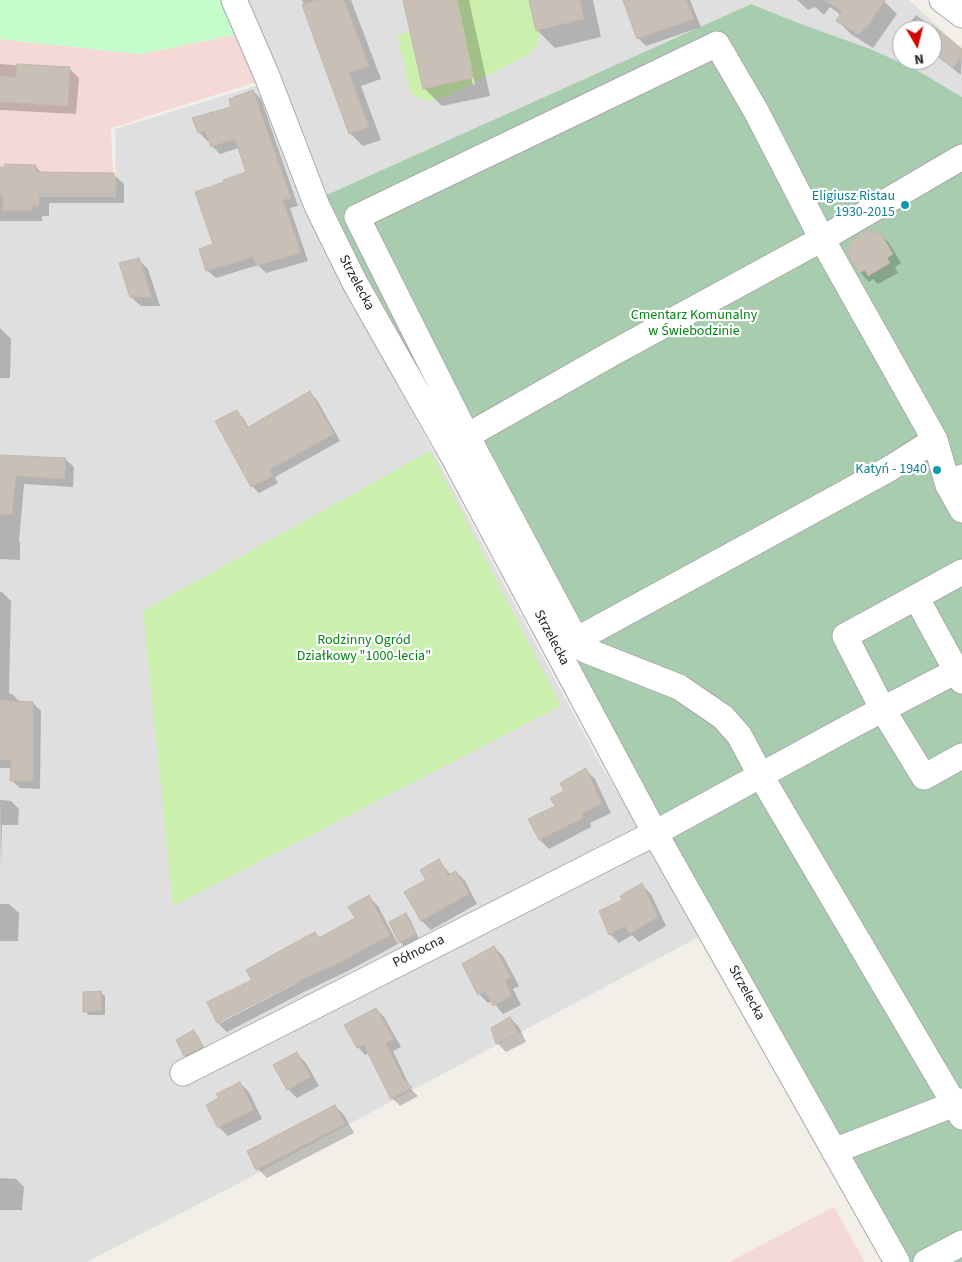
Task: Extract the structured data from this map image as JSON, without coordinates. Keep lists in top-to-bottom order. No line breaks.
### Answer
{"streets":{"street":["Strzelecka","Północna"]},"crossings":[["Strzelecka","Północna"]],"parks":["Cmentarz Komunalny w Świebodzinie","Rodzinny Ogród Działkowy \"1000-lecia\""],"places":["Eligiusz Ristau 1930-2015","Katyń - 1940"],"north":"bottom"}
